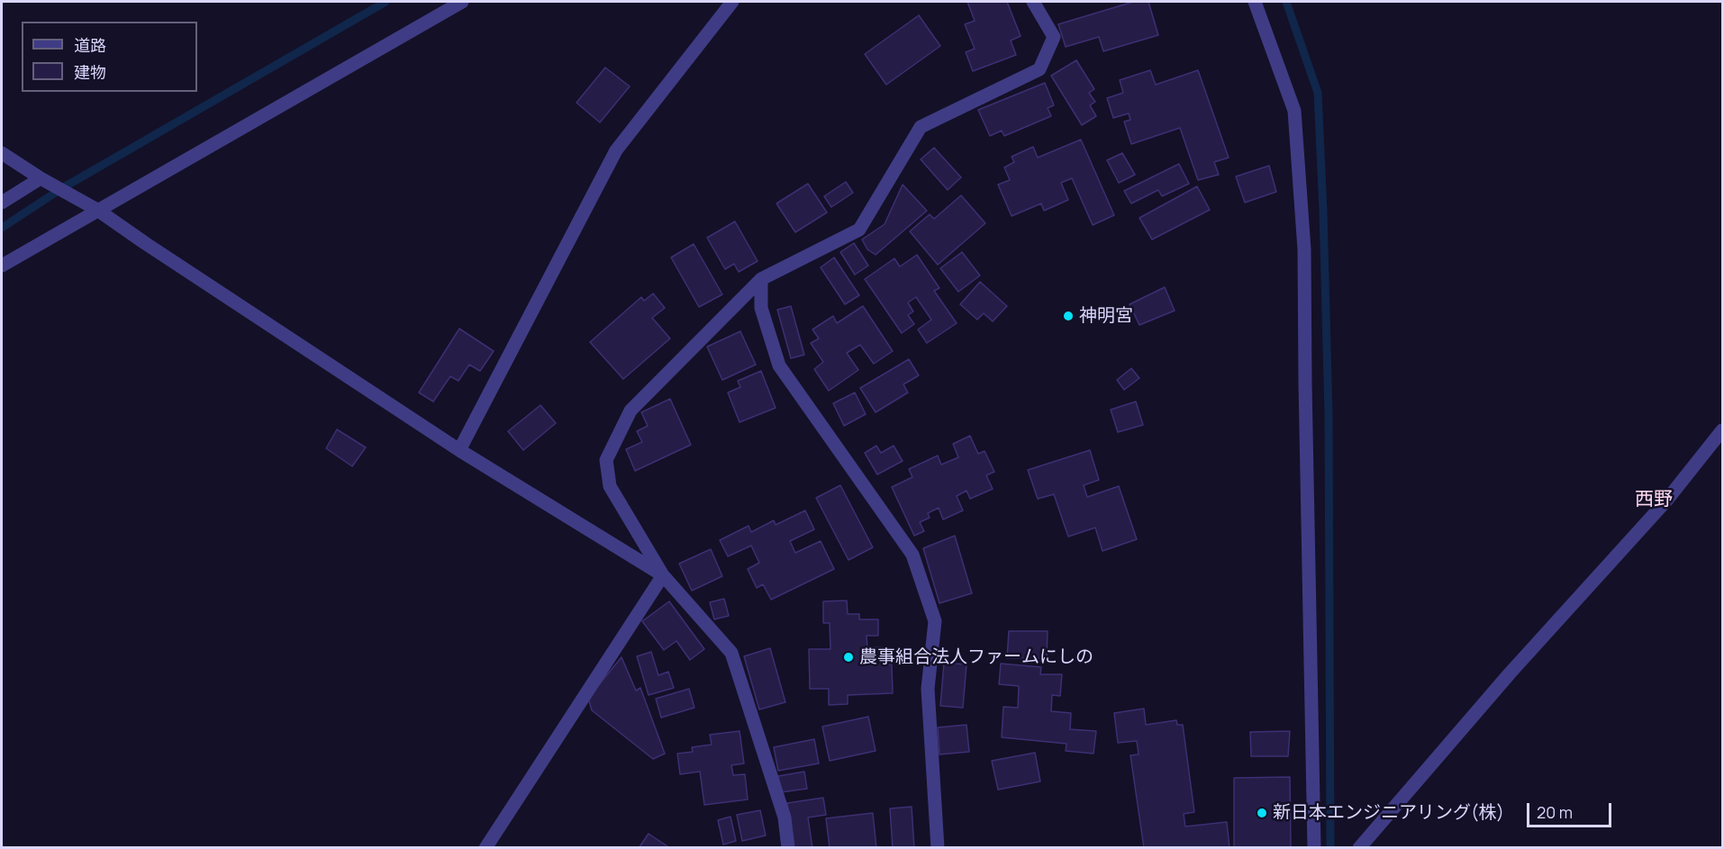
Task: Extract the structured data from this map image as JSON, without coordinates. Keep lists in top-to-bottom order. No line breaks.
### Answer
{"districts":["西野"],"places":["神明宮","農事組合法人ファームにしの","新日本エンジニアリング(株)"],"legend":["道路","建物"],"scale_bar":"20 m"}
